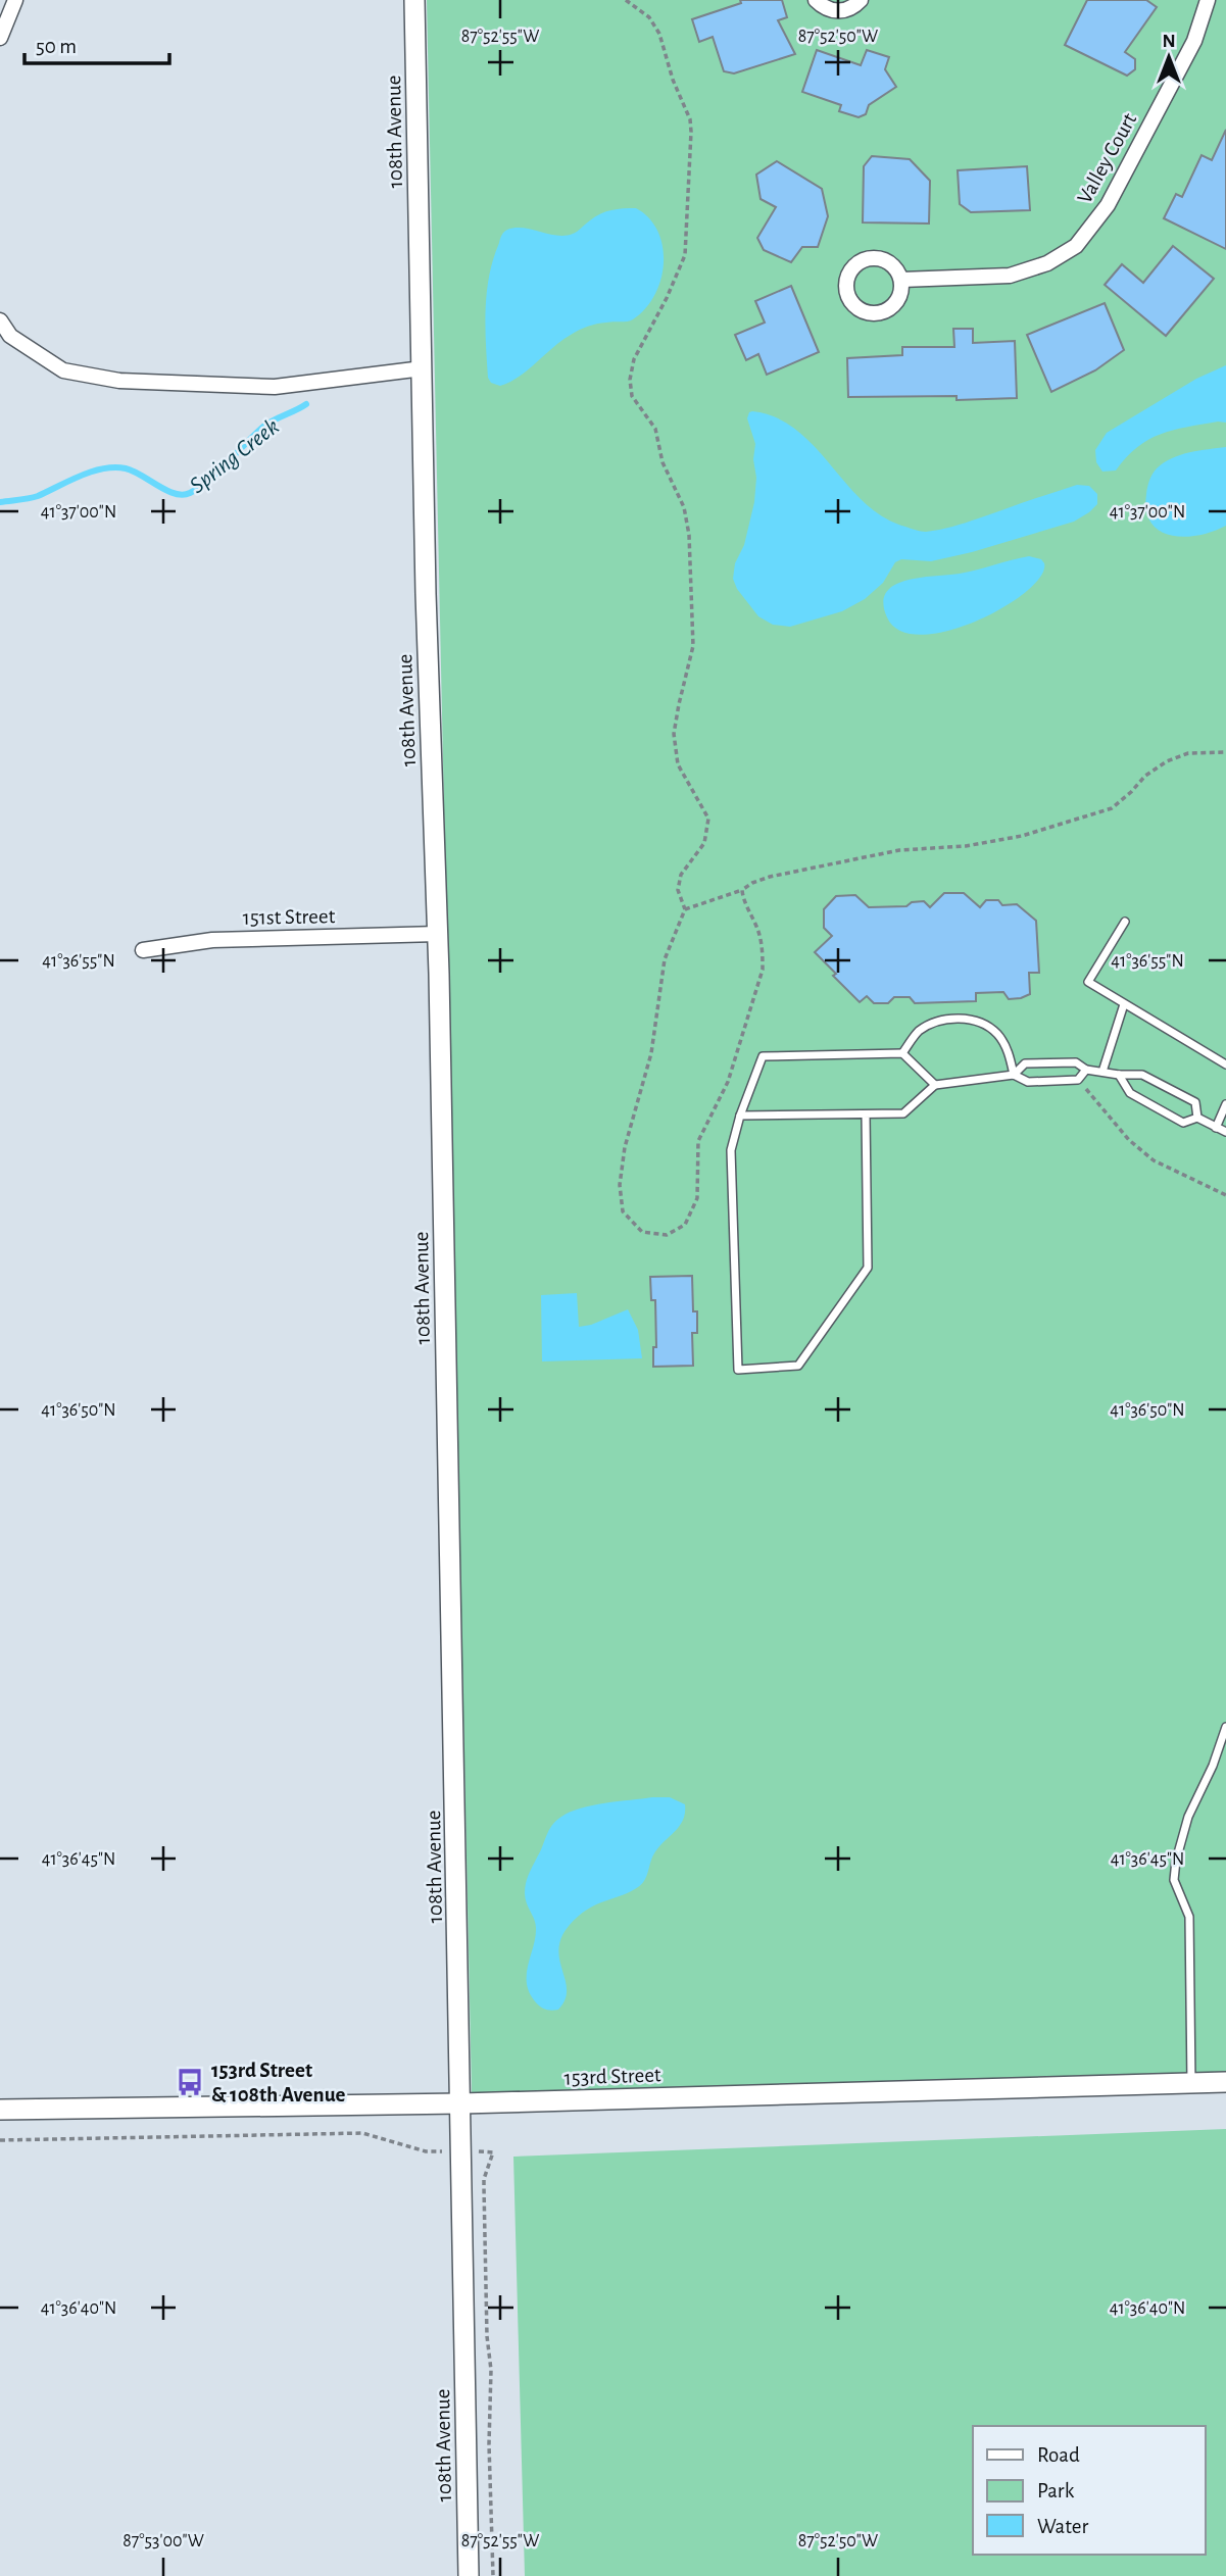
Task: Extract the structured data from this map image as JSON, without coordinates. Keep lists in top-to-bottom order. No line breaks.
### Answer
{"streets":{"street":["108th Avenue","Valley Court","151st Street","153rd Street"]},"crossings":[["108th Avenue","151st Street"],["108th Avenue","153rd Street"]],"water":["Spring Creek"],"places":{"bus stop":["153rd Street & 108th Avenue"]},"legend":["Road","Park","Water"],"scale_bar":"50 m","north":"top","coordinates":["87°52'55\"W","87°52'50\"W","41°37'00\"N","41°36'55\"N","41°36'50\"N","41°36'45\"N","41°36'40\"N","87°53'00\"W"]}
